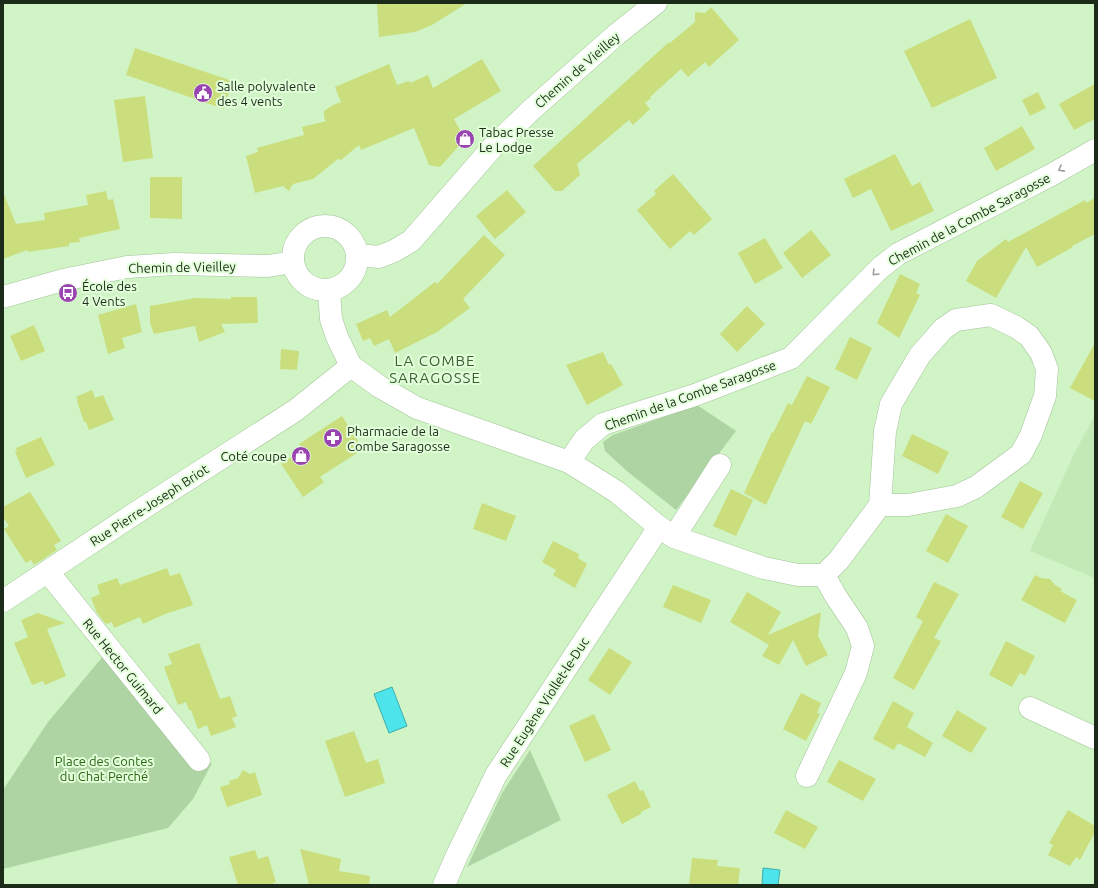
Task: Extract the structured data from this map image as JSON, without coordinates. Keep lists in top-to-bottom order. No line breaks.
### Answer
{"streets":{"street":["Chemin de Vieilley","Chemin de la Combe Saragosse","Rue Pierre-Joseph Briot","Rue Hector Guimard","Rue Eugène Viollet-le-Duc"]},"crossings":[["Rue Pierre-Joseph Briot","Rue Hector Guimard"]],"one_way":["Chemin de la Combe Saragosse"],"districts":["LA COMBE SARAGOSSE"],"parks":["Place des Contes du Chat Perché"],"places":{"public building":["Salle polyvalente des 4 vents"],"shop":["Tabac Presse Le Lodge","Coté coupe"],"bus stop":["École des 4 Vents"],"pharmacy":["Pharmacie de la Combe Saragosse"]}}
